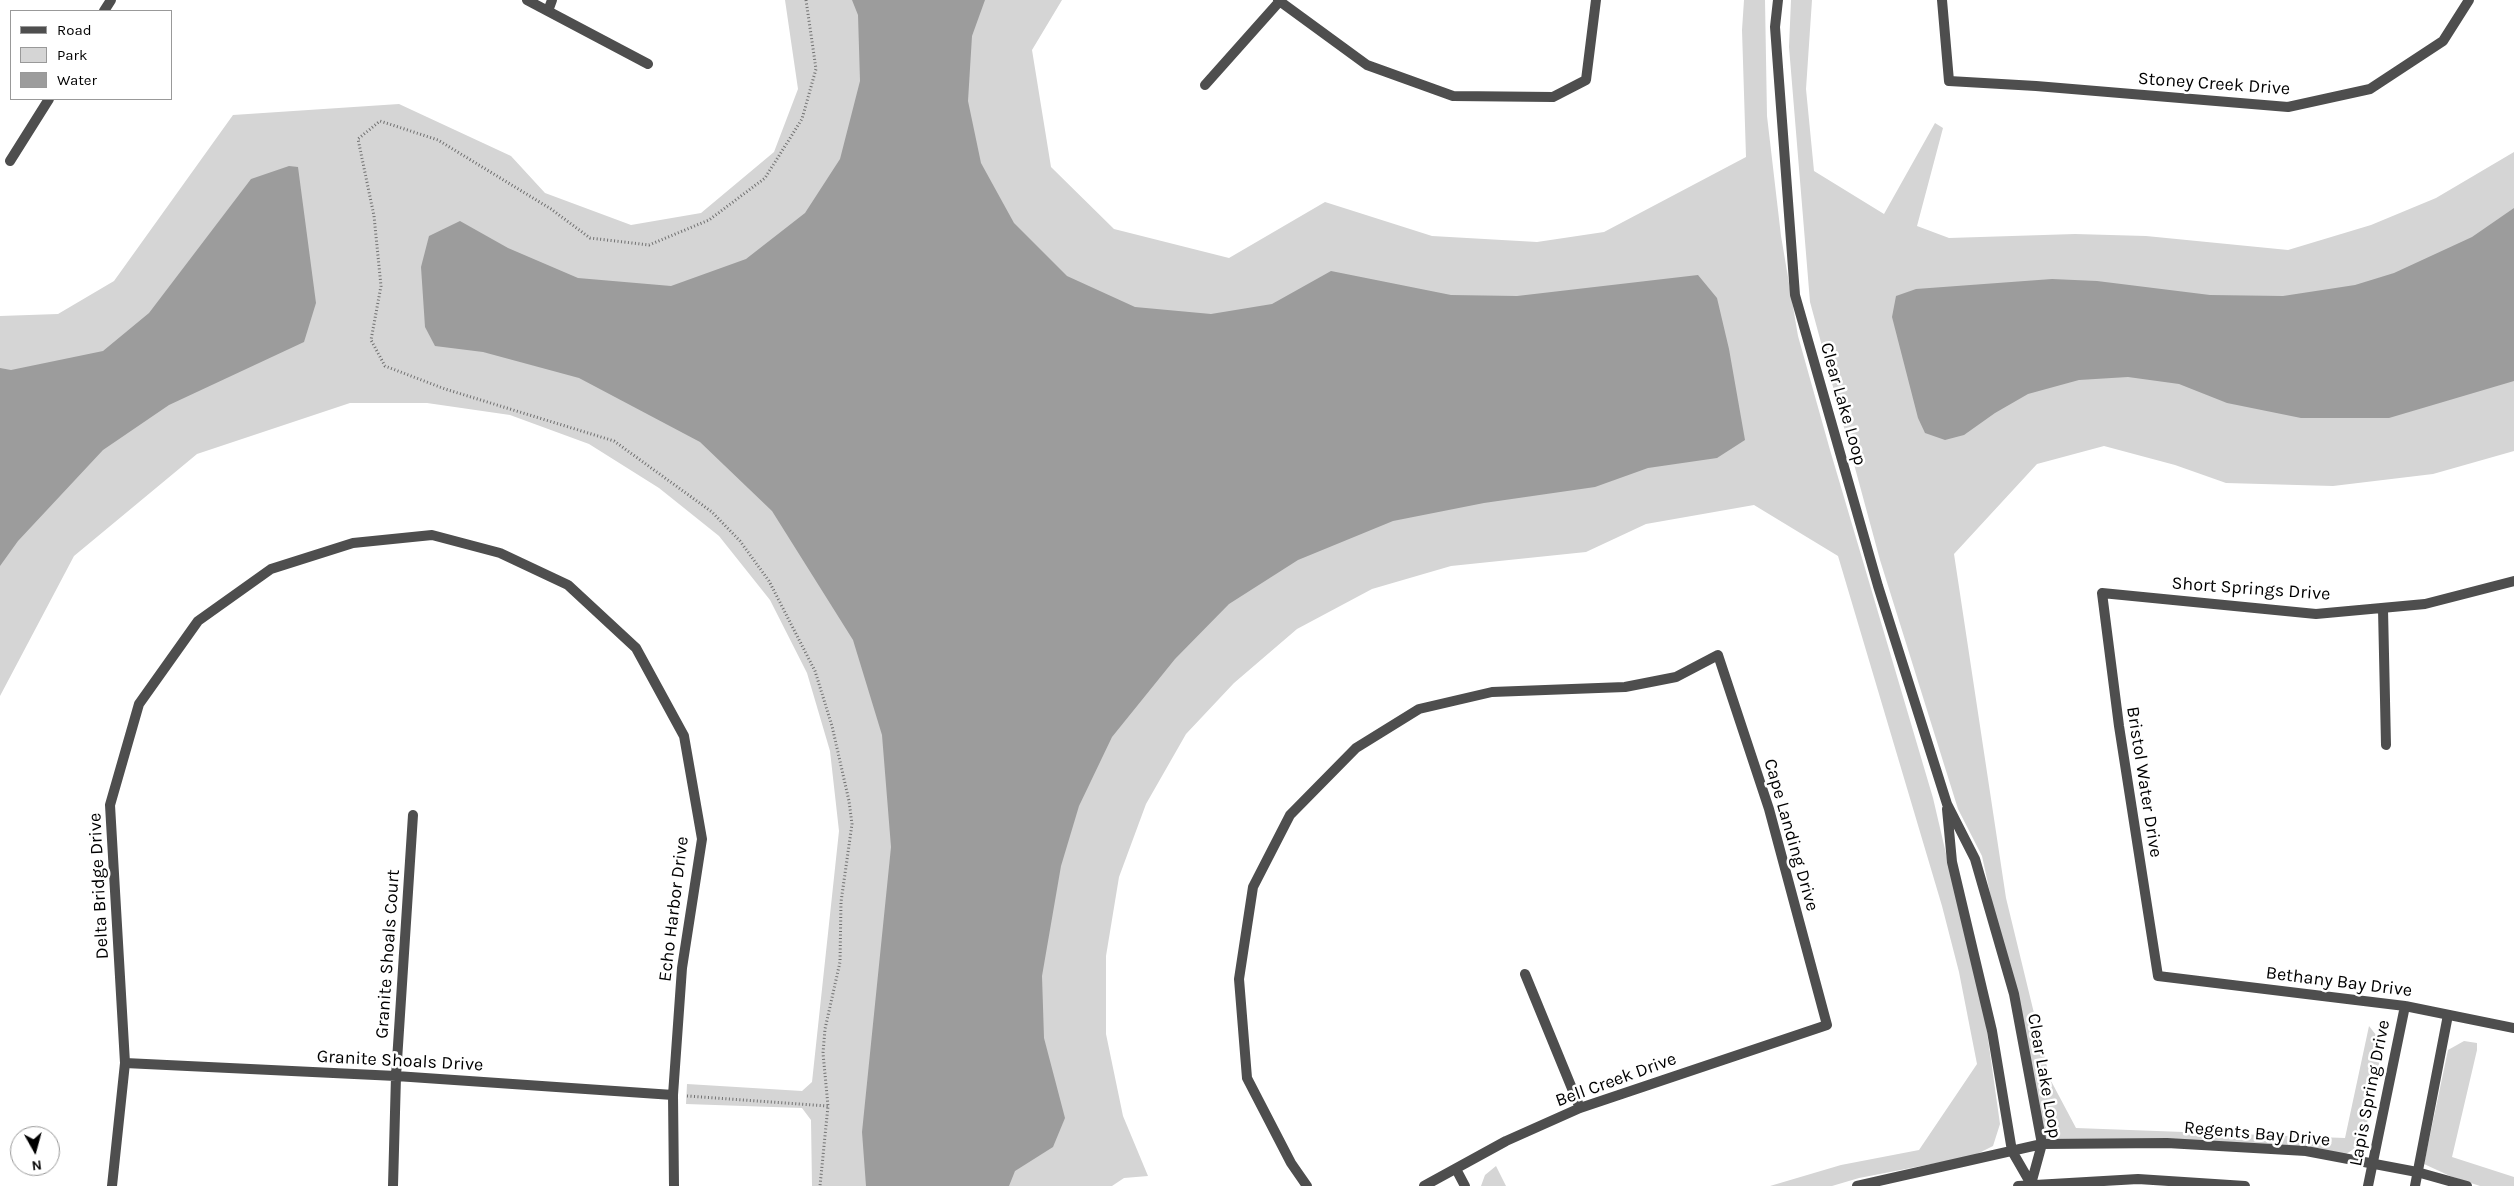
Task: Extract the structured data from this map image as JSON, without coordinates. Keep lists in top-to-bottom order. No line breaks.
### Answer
{"streets":{"street":["Stoney Creek Drive","Clear Lake Loop","Short Springs Drive","Bristol Water Drive","Cape Landing Drive","Delta Bridge Drive","Echo Harbor Drive","Granite Shoals Court","Bethany Bay Drive","Granite Shoals Drive","Bell Creek Drive","Lapis Spring Drive","Regents Bay Drive"]},"crossings":[["Clear Lake Loop","Regents Bay Drive"],["Short Springs Drive","Bristol Water Drive"],["Bristol Water Drive","Bethany Bay Drive"],["Cape Landing Drive","Bell Creek Drive"],["Delta Bridge Drive","Echo Harbor Drive"],["Delta Bridge Drive","Granite Shoals Drive"],["Echo Harbor Drive","Granite Shoals Drive"],["Granite Shoals Court","Granite Shoals Drive"],["Bethany Bay Drive","Lapis Spring Drive"],["Lapis Spring Drive","Regents Bay Drive"]],"legend":["Road","Park","Water"],"north":"bottom"}
